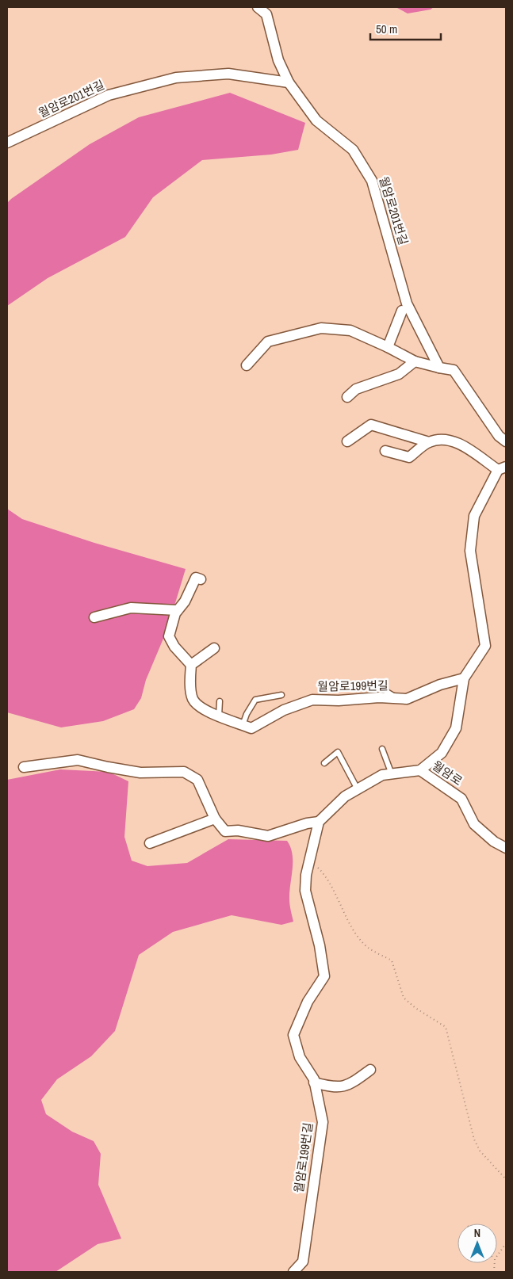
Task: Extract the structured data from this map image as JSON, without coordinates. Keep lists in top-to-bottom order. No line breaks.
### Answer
{"streets":{"street":["월암로201번길","월암로199번길","월암로"]},"scale_bar":"50 m","north":"top"}
